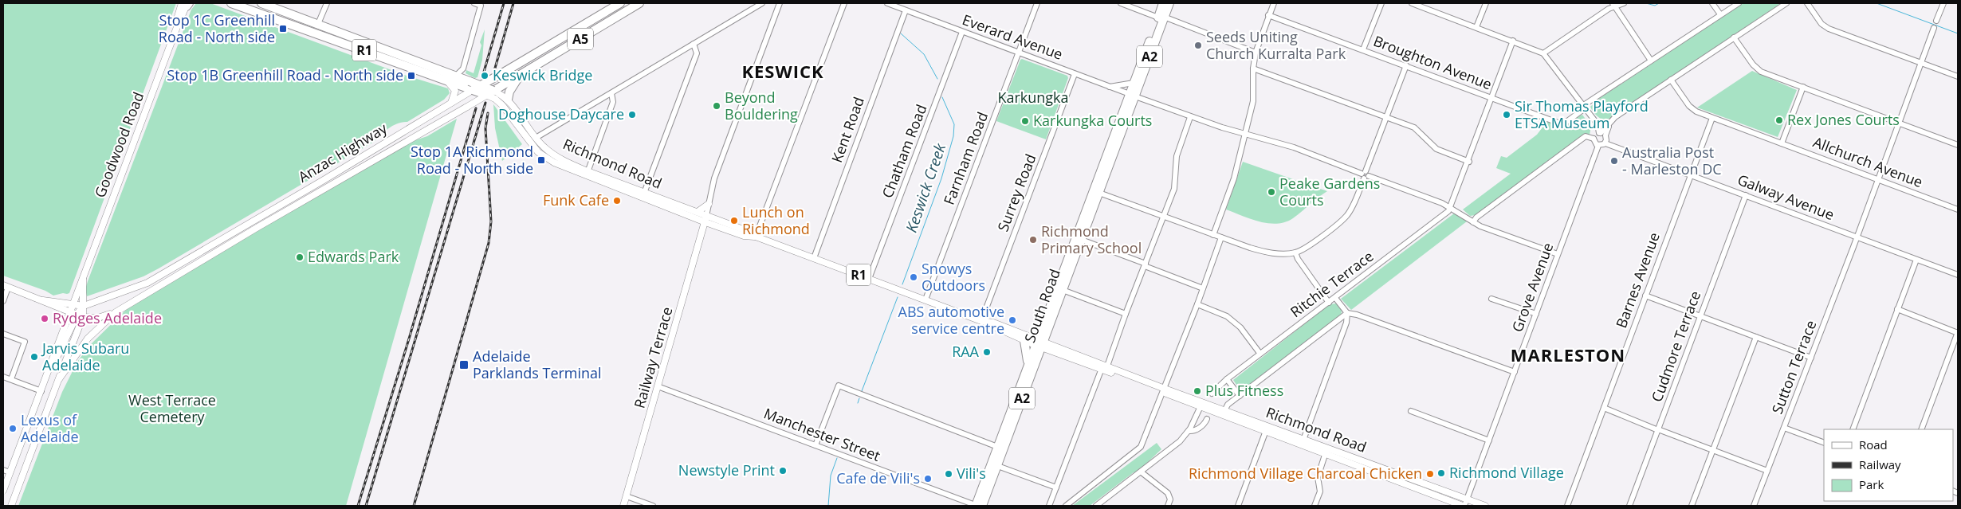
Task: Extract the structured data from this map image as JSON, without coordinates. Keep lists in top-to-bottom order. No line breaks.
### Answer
{"streets":{"highway":["A5","R1","A2","Anzac Highway","Richmond Road","South Road"],"main road":["Goodwood Road","Railway Terrace"],"street":["Everard Avenue","Broughton Avenue","Kent Road","Chatham Road","Farnham Road","Allchurch Avenue","Surrey Road","Galway Avenue","Barnes Avenue","Ritchie Terrace","Grove Avenue","Cudmore Terrace","Sutton Terrace","Manchester Street"]},"crossings":[["Everard Avenue","Kent Road"],["Everard Avenue","Chatham Road"],["Everard Avenue","Farnham Road"],["Everard Avenue","Surrey Road"],["Everard Avenue","Ritchie Terrace"],["Everard Avenue","Grove Avenue"],["Everard Avenue","South Road"],["R1","Anzac Highway"],["R1","Richmond Road"],["Kent Road","Richmond Road"],["Goodwood Road","Anzac Highway"],["Chatham Road","Richmond Road"],["Anzac Highway","Richmond Road"],["Farnham Road","Richmond Road"],["Allchurch Avenue","Barnes Avenue"],["Allchurch Avenue","Sutton Terrace"],["Richmond Road","Surrey Road"],["Richmond Road","Grove Avenue"],["Richmond Road","South Road"],["Richmond Road","Railway Terrace"],["Galway Avenue","Barnes Avenue"],["Galway Avenue","Cudmore Terrace"],["Galway Avenue","Sutton Terrace"],["South Road","Manchester Street"],["Railway Terrace","Manchester Street"]],"districts":["KESWICK","MARLESTON"],"water":["Keswick Creek"],"parks":["Karkungka","West Terrace Cemetery"],"places":{"transit":["Stop 1C Greenhill Road - North side","Stop 1B Greenhill Road - North side","Stop 1A Richmond Road - North side","Adelaide Parklands Terminal"],"other":["Seeds Uniting Church Kurralta Park","Keswick Bridge","Beyond Bouldering","Doghouse Daycare","Sir Thomas Playford ETSA Museum","Rex Jones Courts","Karkungka Courts","Australia Post - Marleston DC","Peake Gardens Courts","Funk Cafe","Lunch on Richmond","Richmond Primary School","Edwards Park","Snowys Outdoors","Rydges Adelaide","ABS automotive service centre","RAA","Jarvis Subaru Adelaide","Plus Fitness","Lexus of Adelaide","Newstyle Print","Richmond Village","Vili's","Richmond Village Charcoal Chicken","Cafe de Vili's"]},"legend":["Road","Railway","Park"]}
